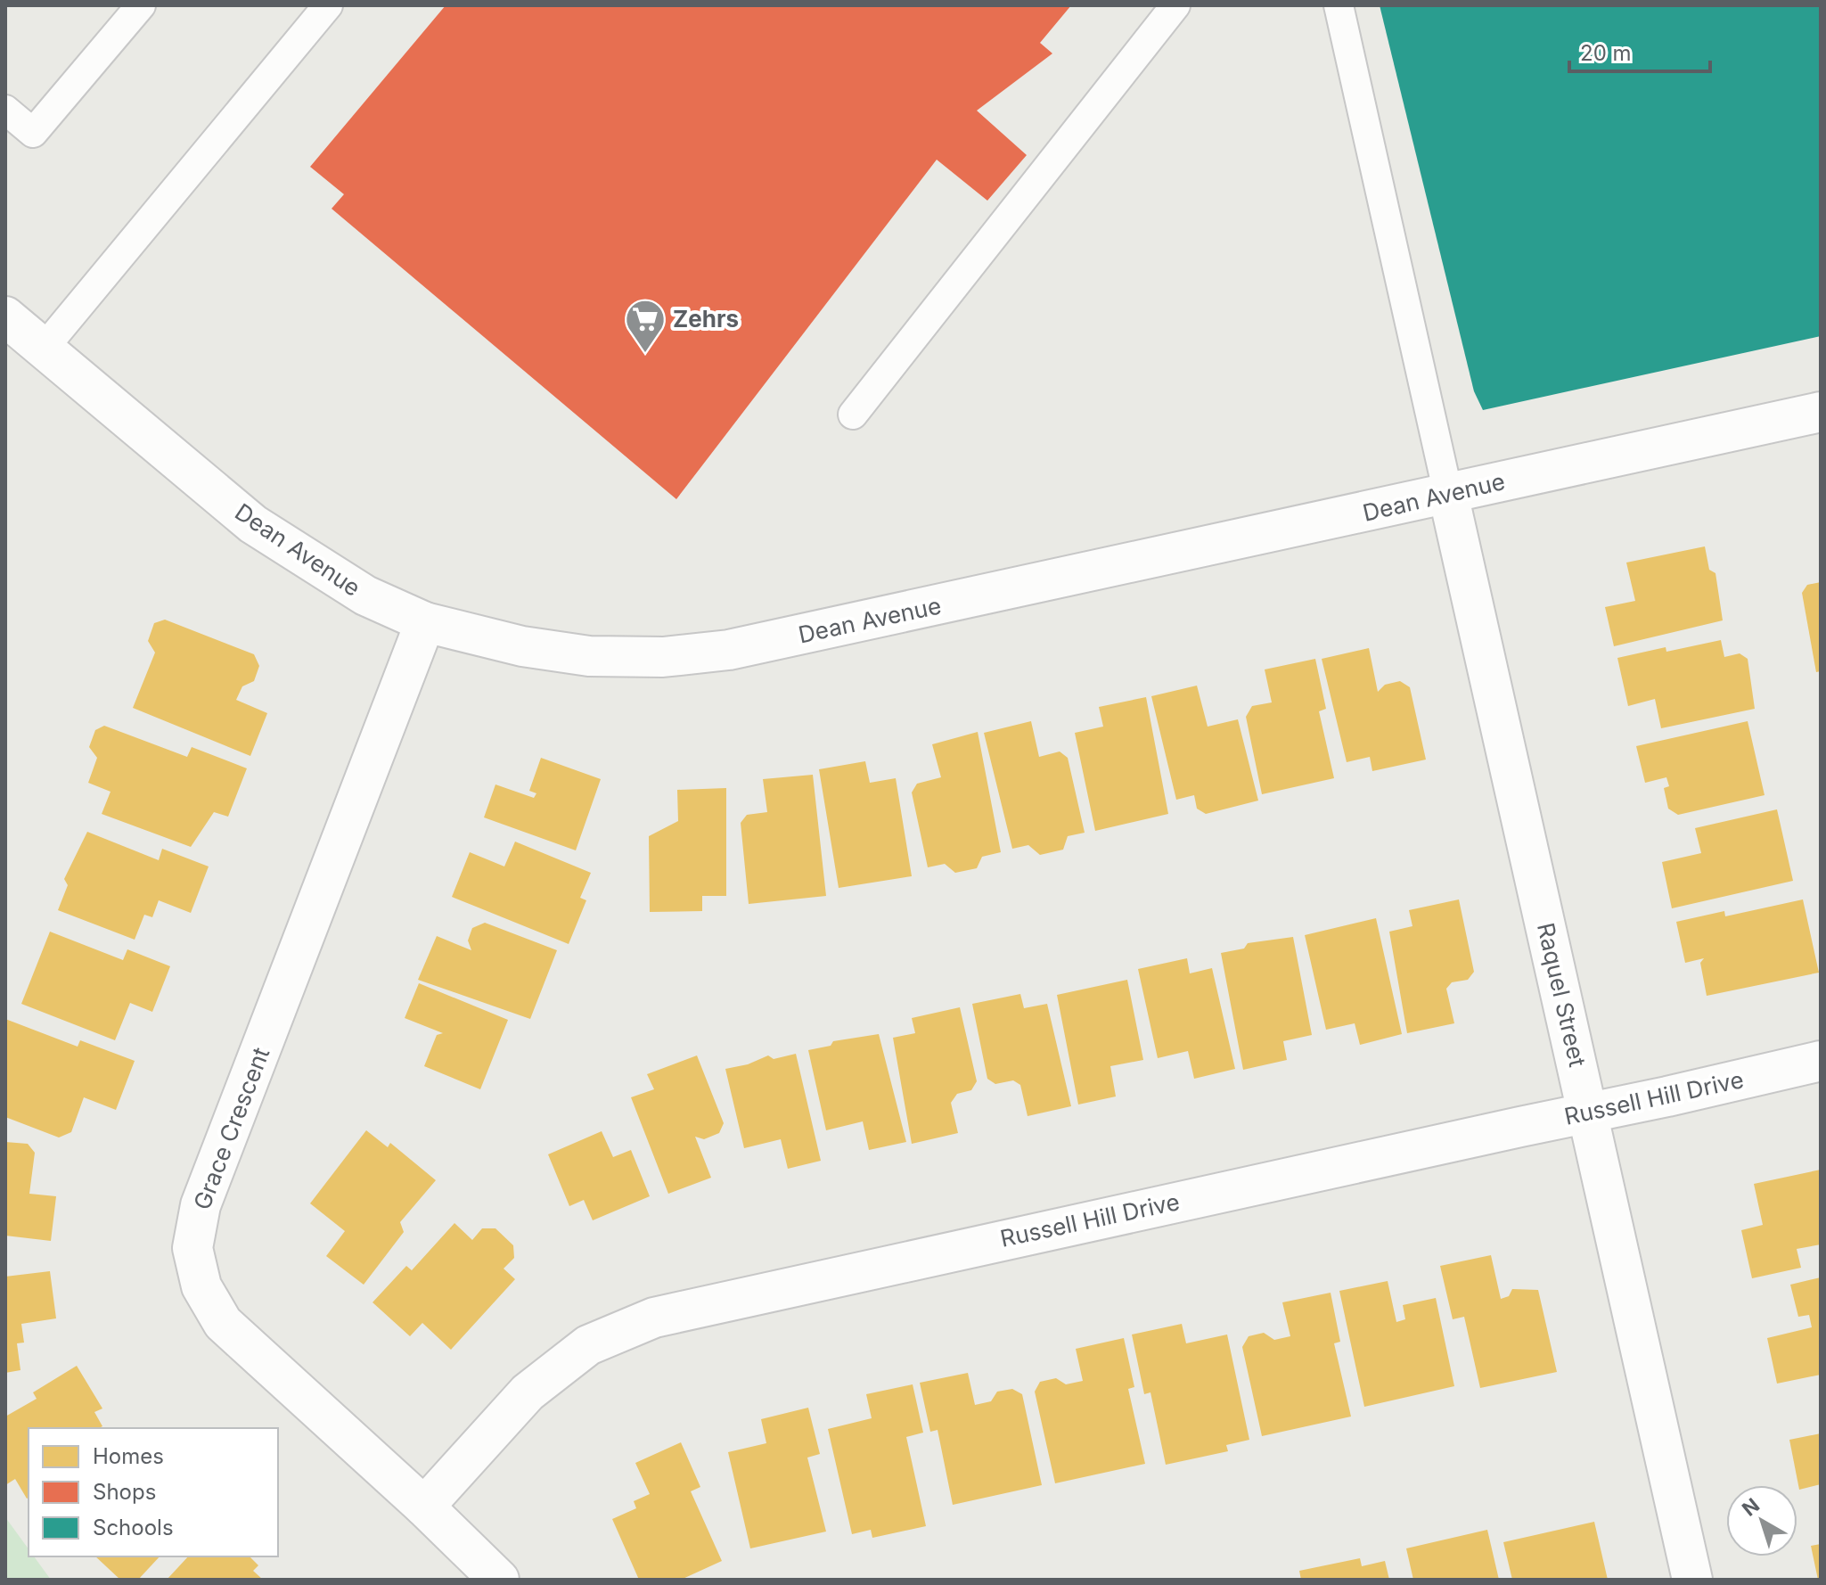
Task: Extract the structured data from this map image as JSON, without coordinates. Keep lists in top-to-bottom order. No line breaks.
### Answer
{"streets":{"street":["Dean Avenue","Raquel Street","Russell Hill Drive","Grace Crescent"]},"crossings":[["Dean Avenue","Raquel Street"],["Dean Avenue","Grace Crescent"],["Raquel Street","Russell Hill Drive"],["Russell Hill Drive","Grace Crescent"]],"places":{"supermarket":["Zehrs"]},"legend":["Homes","Shops","Schools"],"scale_bar":"20 m","north":"top left"}
